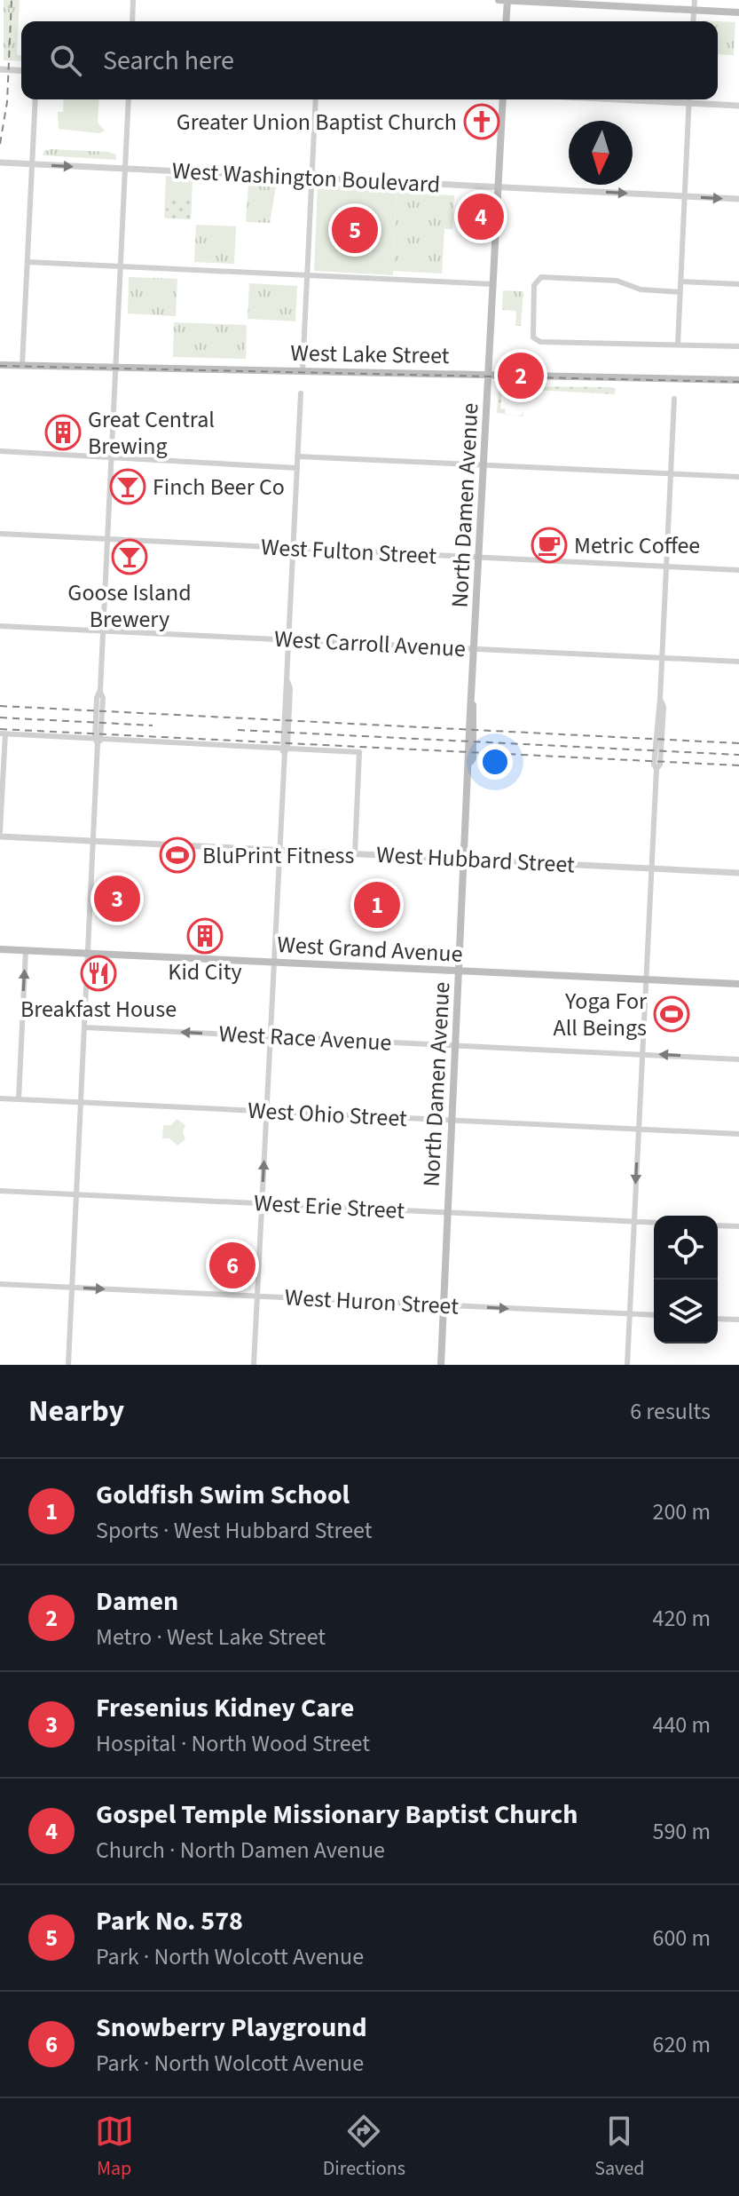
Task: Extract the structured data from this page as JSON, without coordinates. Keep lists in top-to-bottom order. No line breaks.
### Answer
{"streets":{"main road":["West Lake Street","North Damen Avenue","West Grand Avenue"],"street":["West Washington Boulevard","West Fulton Street","West Carroll Avenue","West Hubbard Street","West Race Avenue","West Ohio Street","West Erie Street","West Huron Street"]},"crossings":[["West Washington Boulevard","North Damen Avenue"],["West Lake Street","North Damen Avenue"],["North Damen Avenue","West Fulton Street"],["North Damen Avenue","West Carroll Avenue"],["North Damen Avenue","West Hubbard Street"],["North Damen Avenue","West Grand Avenue"],["North Damen Avenue","West Race Avenue"],["North Damen Avenue","West Ohio Street"],["North Damen Avenue","West Erie Street"],["North Damen Avenue","West Huron Street"]],"one_way":["West Washington Boulevard","West Race Avenue","West Huron Street"],"places":{"church":["Greater Union Baptist Church"],"building":["Great Central Brewing","Kid City"],"bar":["Finch Beer Co","Goose Island Brewery"],"cafe":["Metric Coffee"],"sports":["BluPrint Fitness","Yoga For All Beings"],"restaurant":["Breakfast House"]},"north":"bottom","page":{"search":"Search here","pins":["4","5","2","3","1","6"],"heading":["Nearby","6 results"],"list":[{"mark":"1","name":"Goldfish Swim School","note":"Sports · West Hubbard Street","value":"200 m"},{"mark":"2","name":"Damen","note":"Metro · West Lake Street","value":"420 m"},{"mark":"3","name":"Fresenius Kidney Care","note":"Hospital · North Wood Street","value":"440 m"},{"mark":"4","name":"Gospel Temple Missionary Baptist Church","note":"Church · North Damen Avenue","value":"590 m"},{"mark":"5","name":"Park No. 578","note":"Park · North Wolcott Avenue","value":"600 m"},{"mark":"6","name":"Snowberry Playground","note":"Park · North Wolcott Avenue","value":"620 m"}],"nav":["Map","Directions","Saved"]}}
